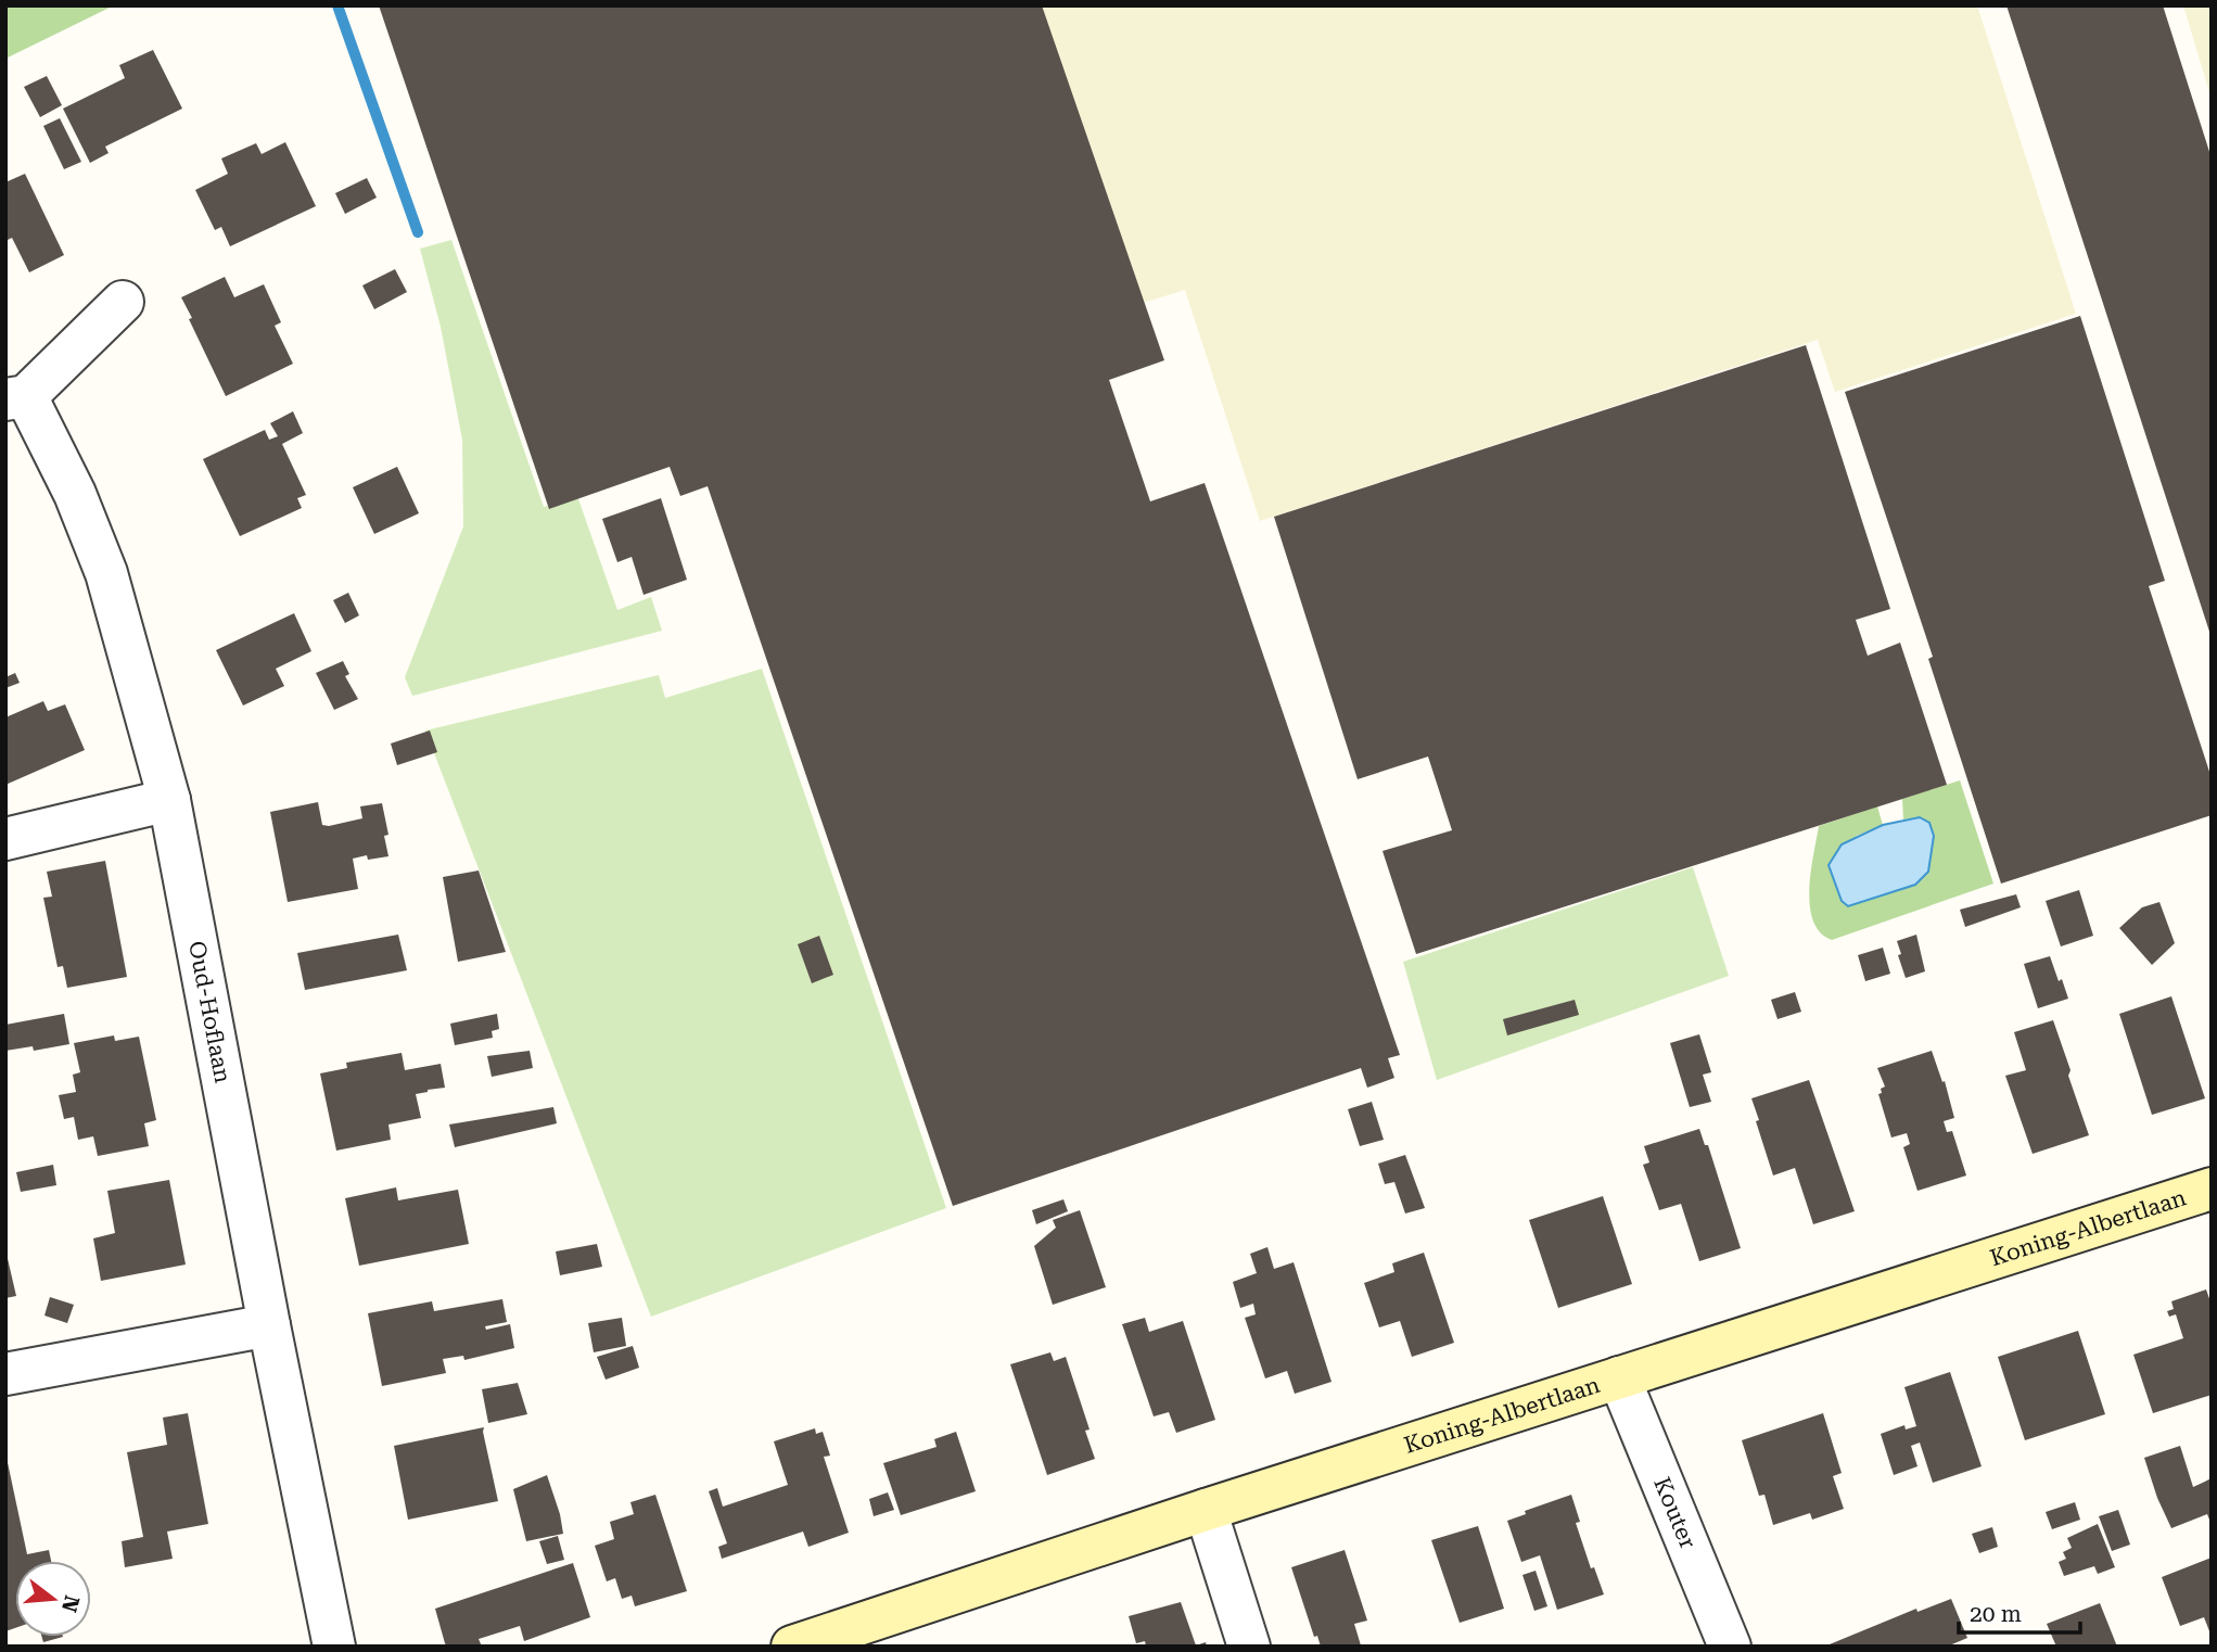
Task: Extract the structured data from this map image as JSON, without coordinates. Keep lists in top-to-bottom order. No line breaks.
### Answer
{"streets":{"street":["Oud-Hoflaan","Koning-Albertlaan","Kouter"]},"crossings":[["Koning-Albertlaan","Kouter"]],"scale_bar":"20 m","north":"right"}
